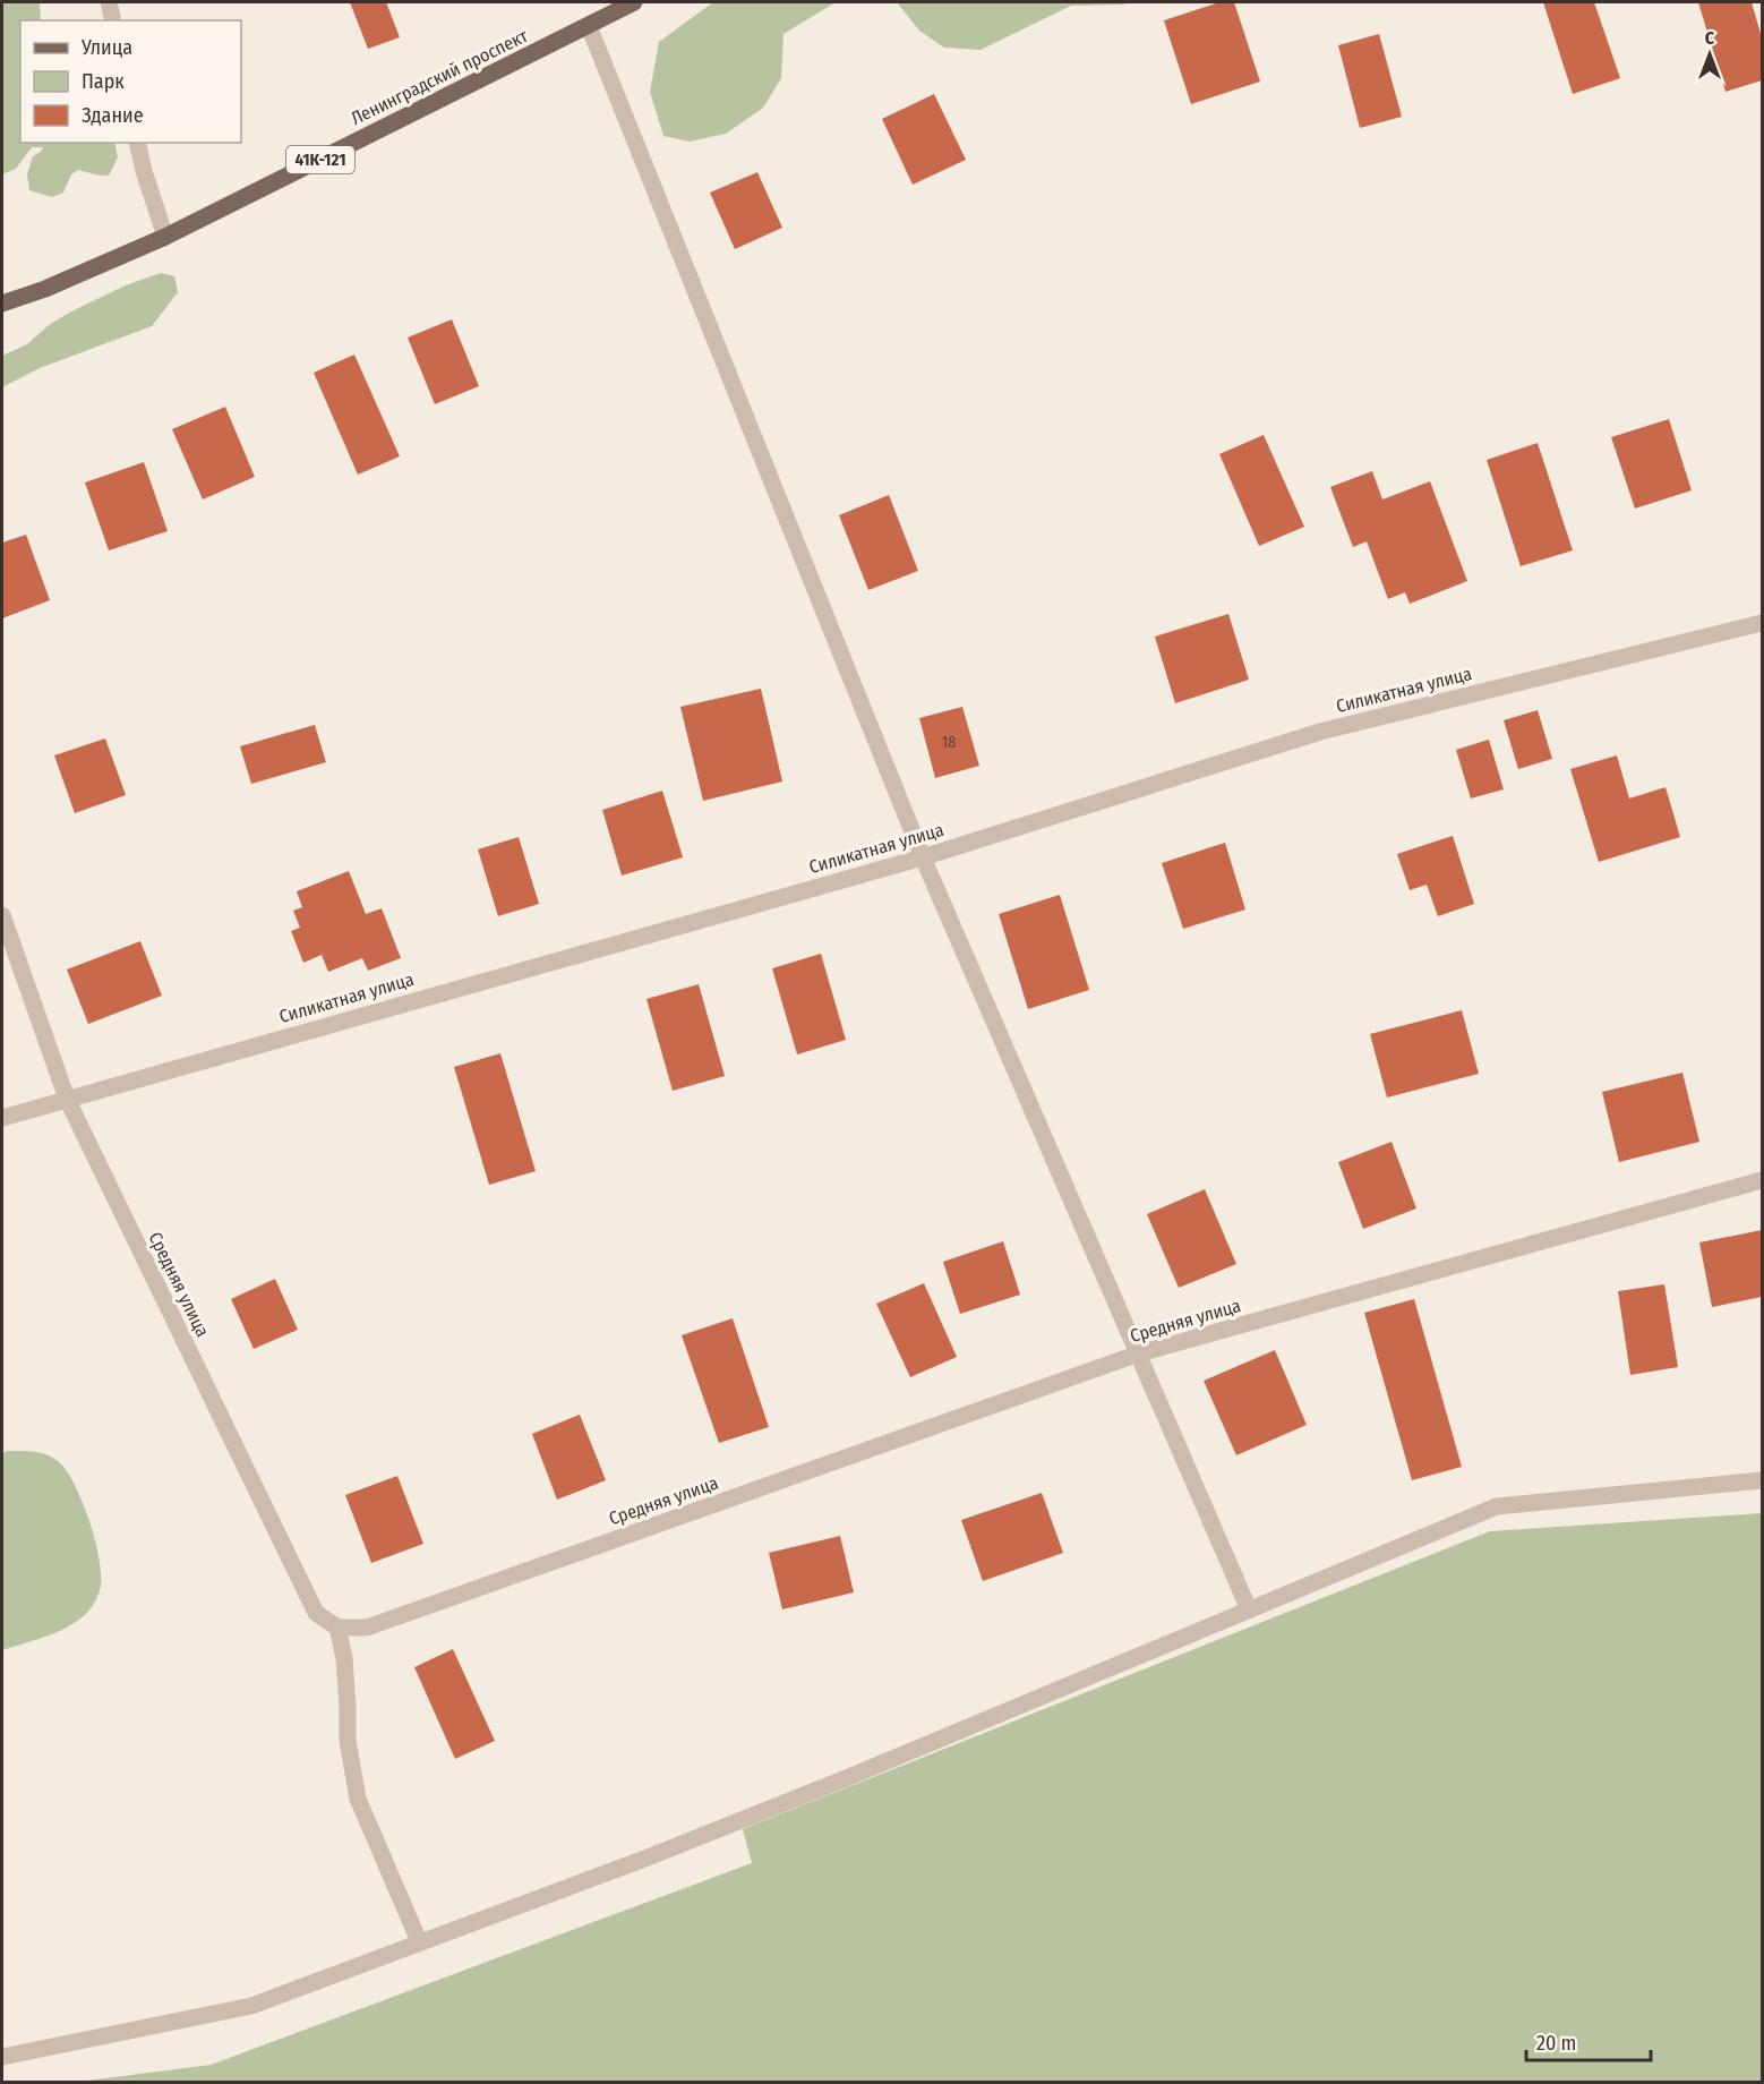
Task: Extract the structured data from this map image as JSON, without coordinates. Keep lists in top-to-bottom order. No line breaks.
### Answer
{"streets":{"main road":["Ленинградский проспект","41К-121"],"street":["Силикатная улица","Средняя улица"]},"crossings":[["Силикатная улица","Средняя улица"]],"house_numbers":["18"],"legend":["Улица","Парк","Здание"],"scale_bar":"20 m","north":"top"}
